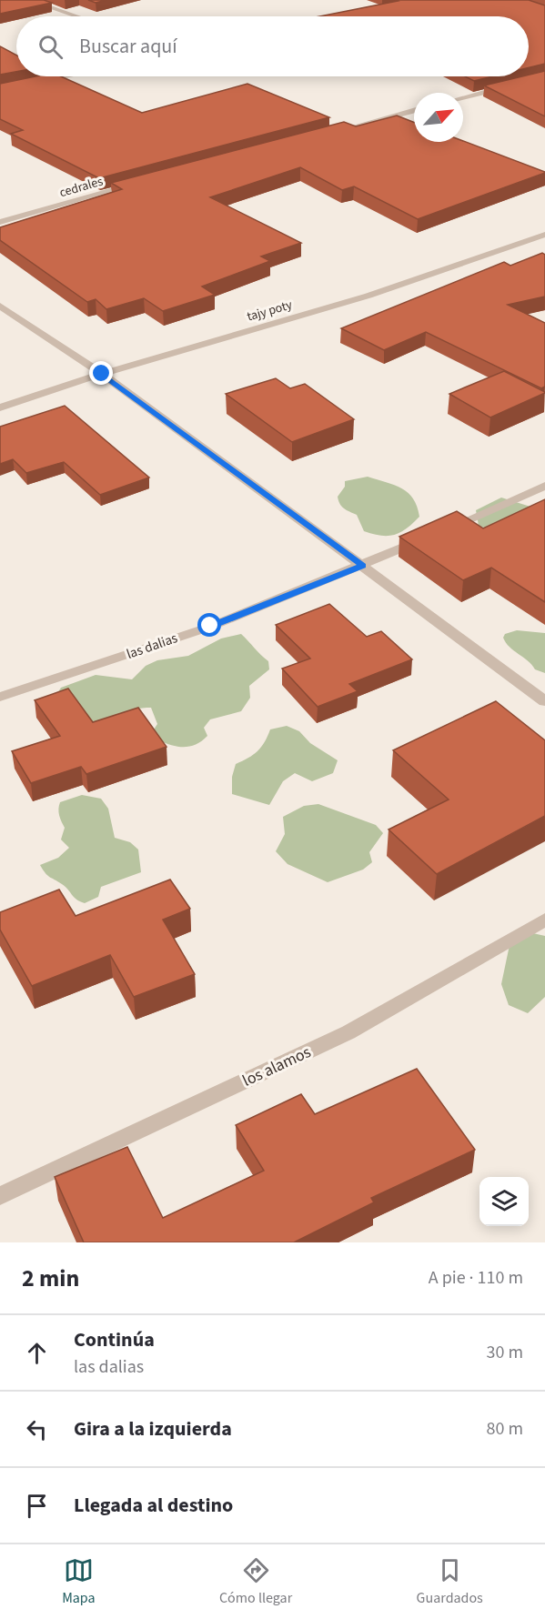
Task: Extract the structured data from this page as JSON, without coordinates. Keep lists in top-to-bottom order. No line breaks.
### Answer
{"streets":{"street":["cedrales","tajy poty","las dalias","los alamos"]},"north":"top right","page":{"search":"Buscar aquí","heading":["2 min","A pie · 110 m"],"list":[["Continúa","las dalias","30 m"],["Gira a la izquierda","80 m"],"Llegada al destino"],"nav":["Mapa","Cómo llegar","Guardados"]}}
